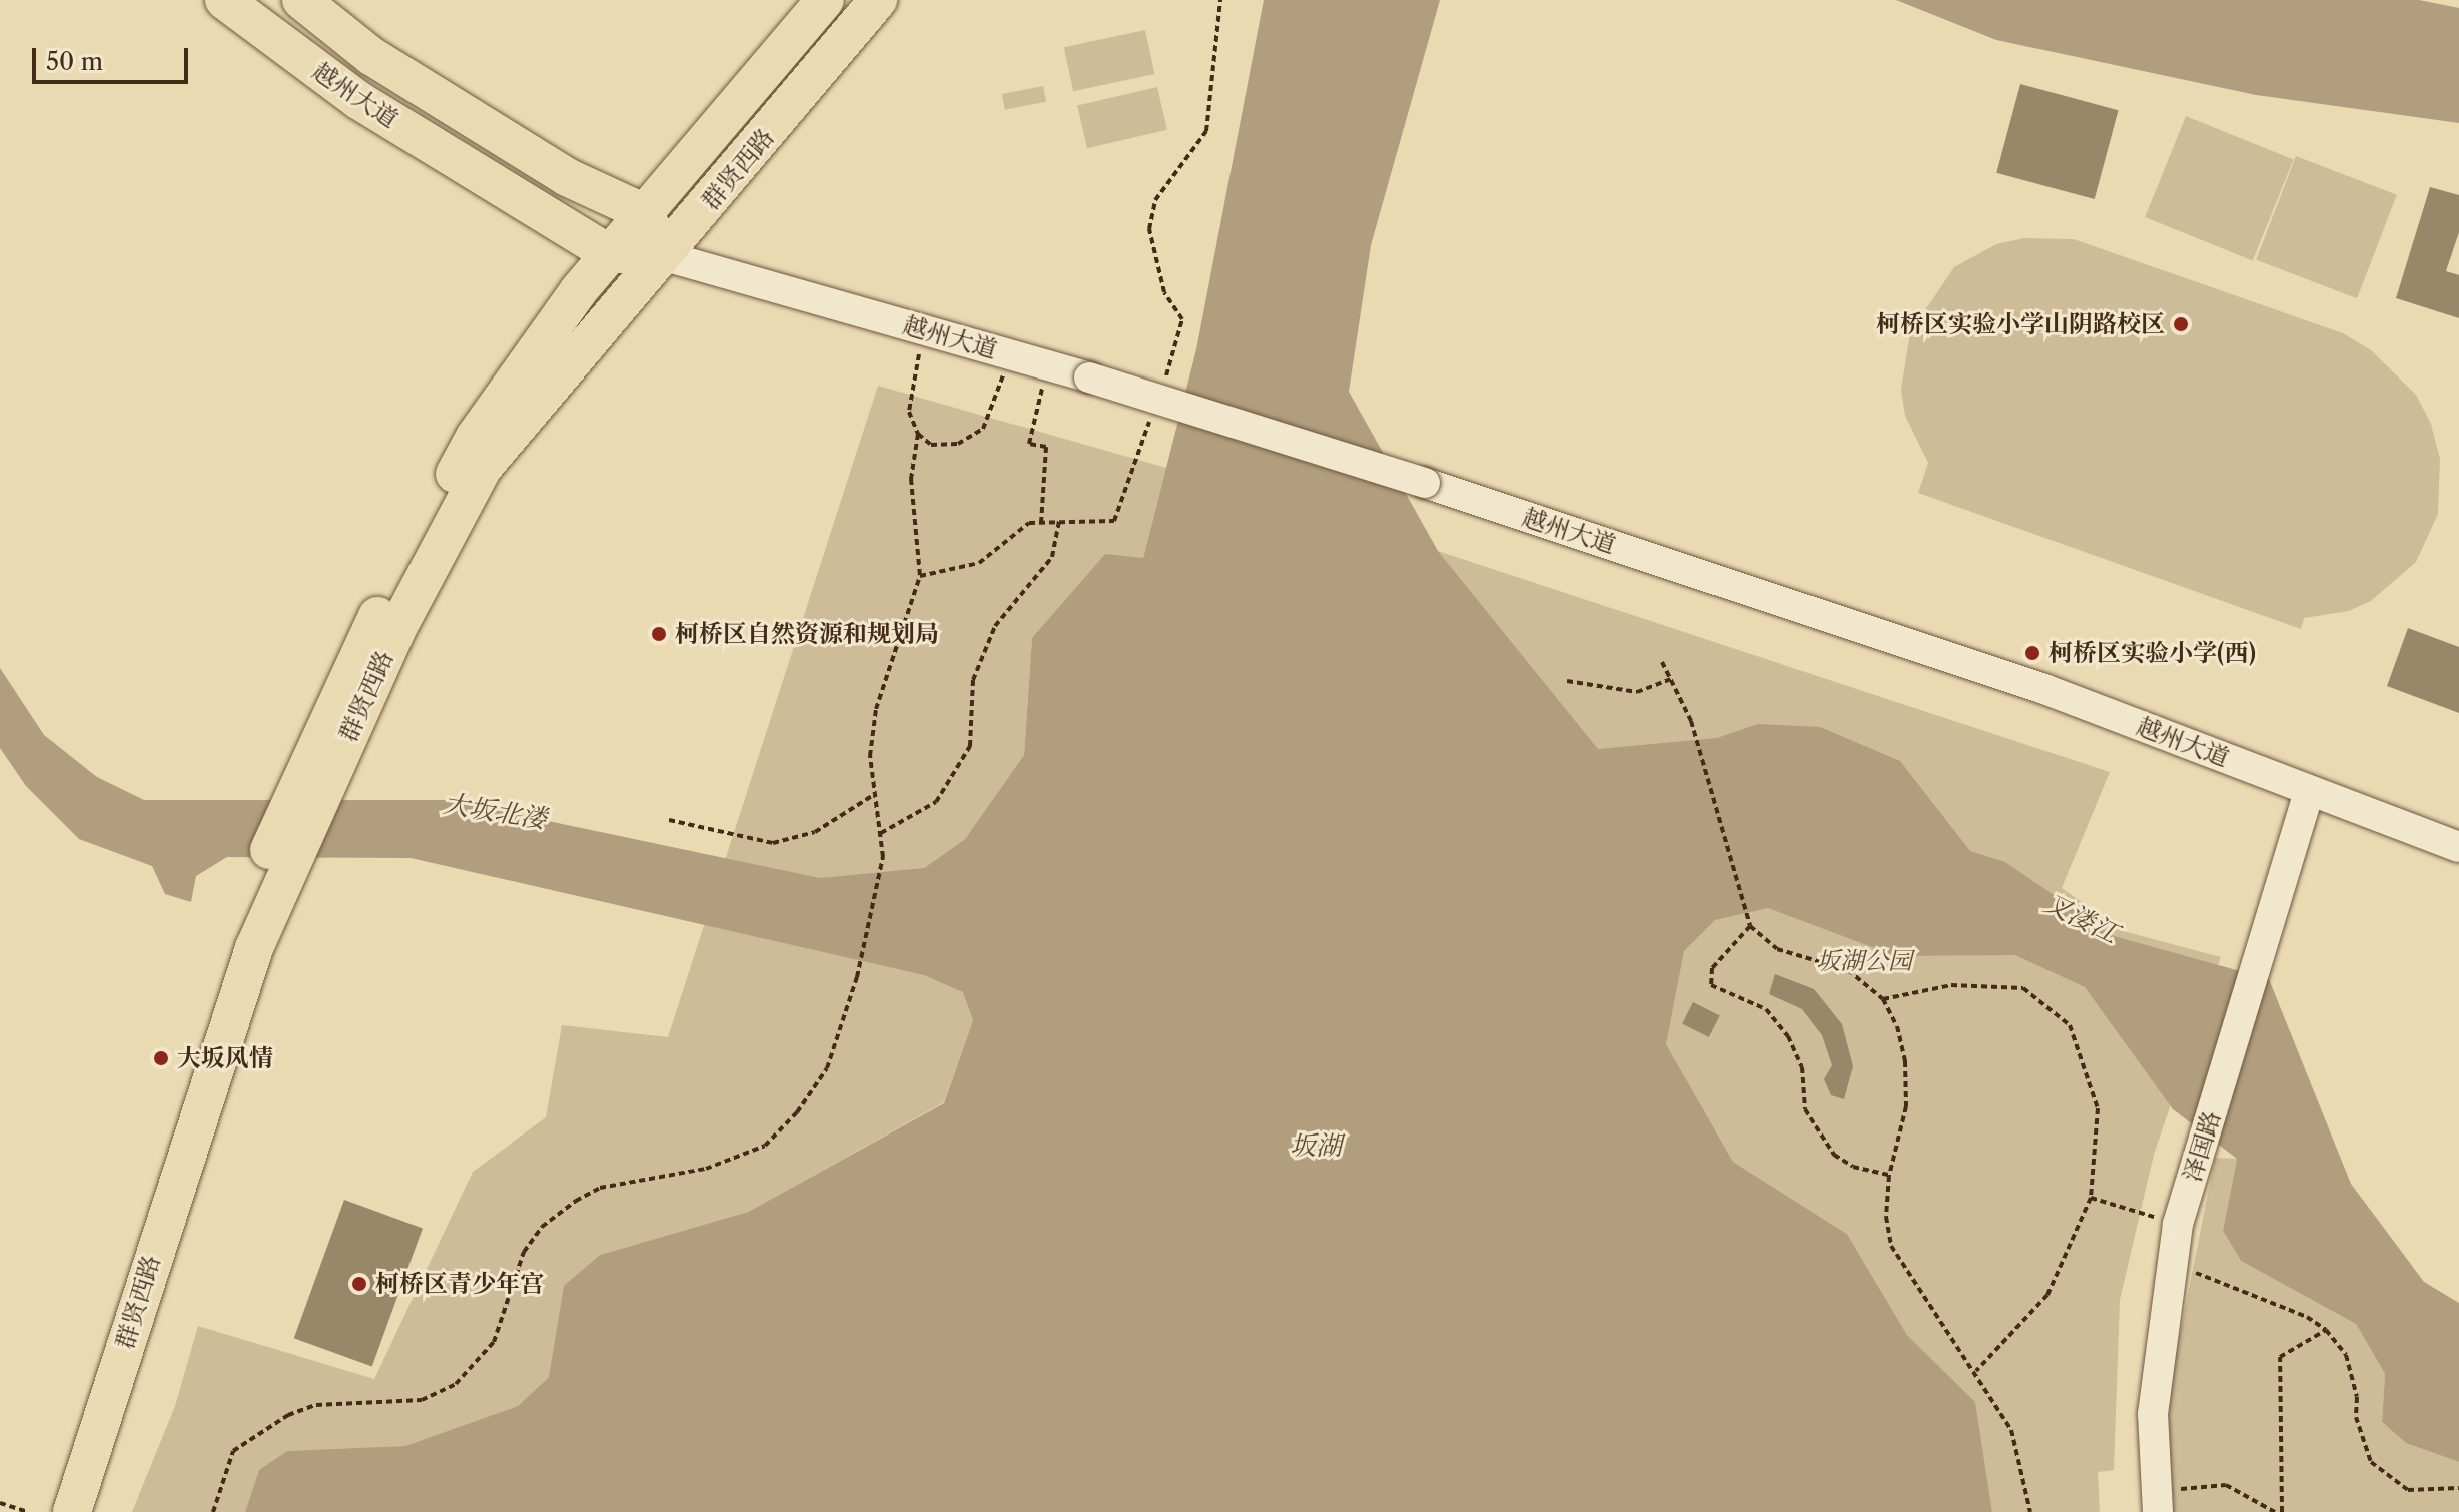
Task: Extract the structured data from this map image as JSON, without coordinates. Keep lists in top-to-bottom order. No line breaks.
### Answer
{"streets":{"main road":["越州大道","群贤西路"],"street":["泽国路"]},"crossings":[["越州大道","群贤西路"],["越州大道","泽国路"]],"water":["大坂北溇","叉溇江","坂湖"],"parks":["坂湖公园"],"places":["柯桥区实验小学山阴路校区","柯桥区自然资源和规划局","柯桥区实验小学(西)","大坂风情","柯桥区青少年宫"],"scale_bar":"50 m"}
